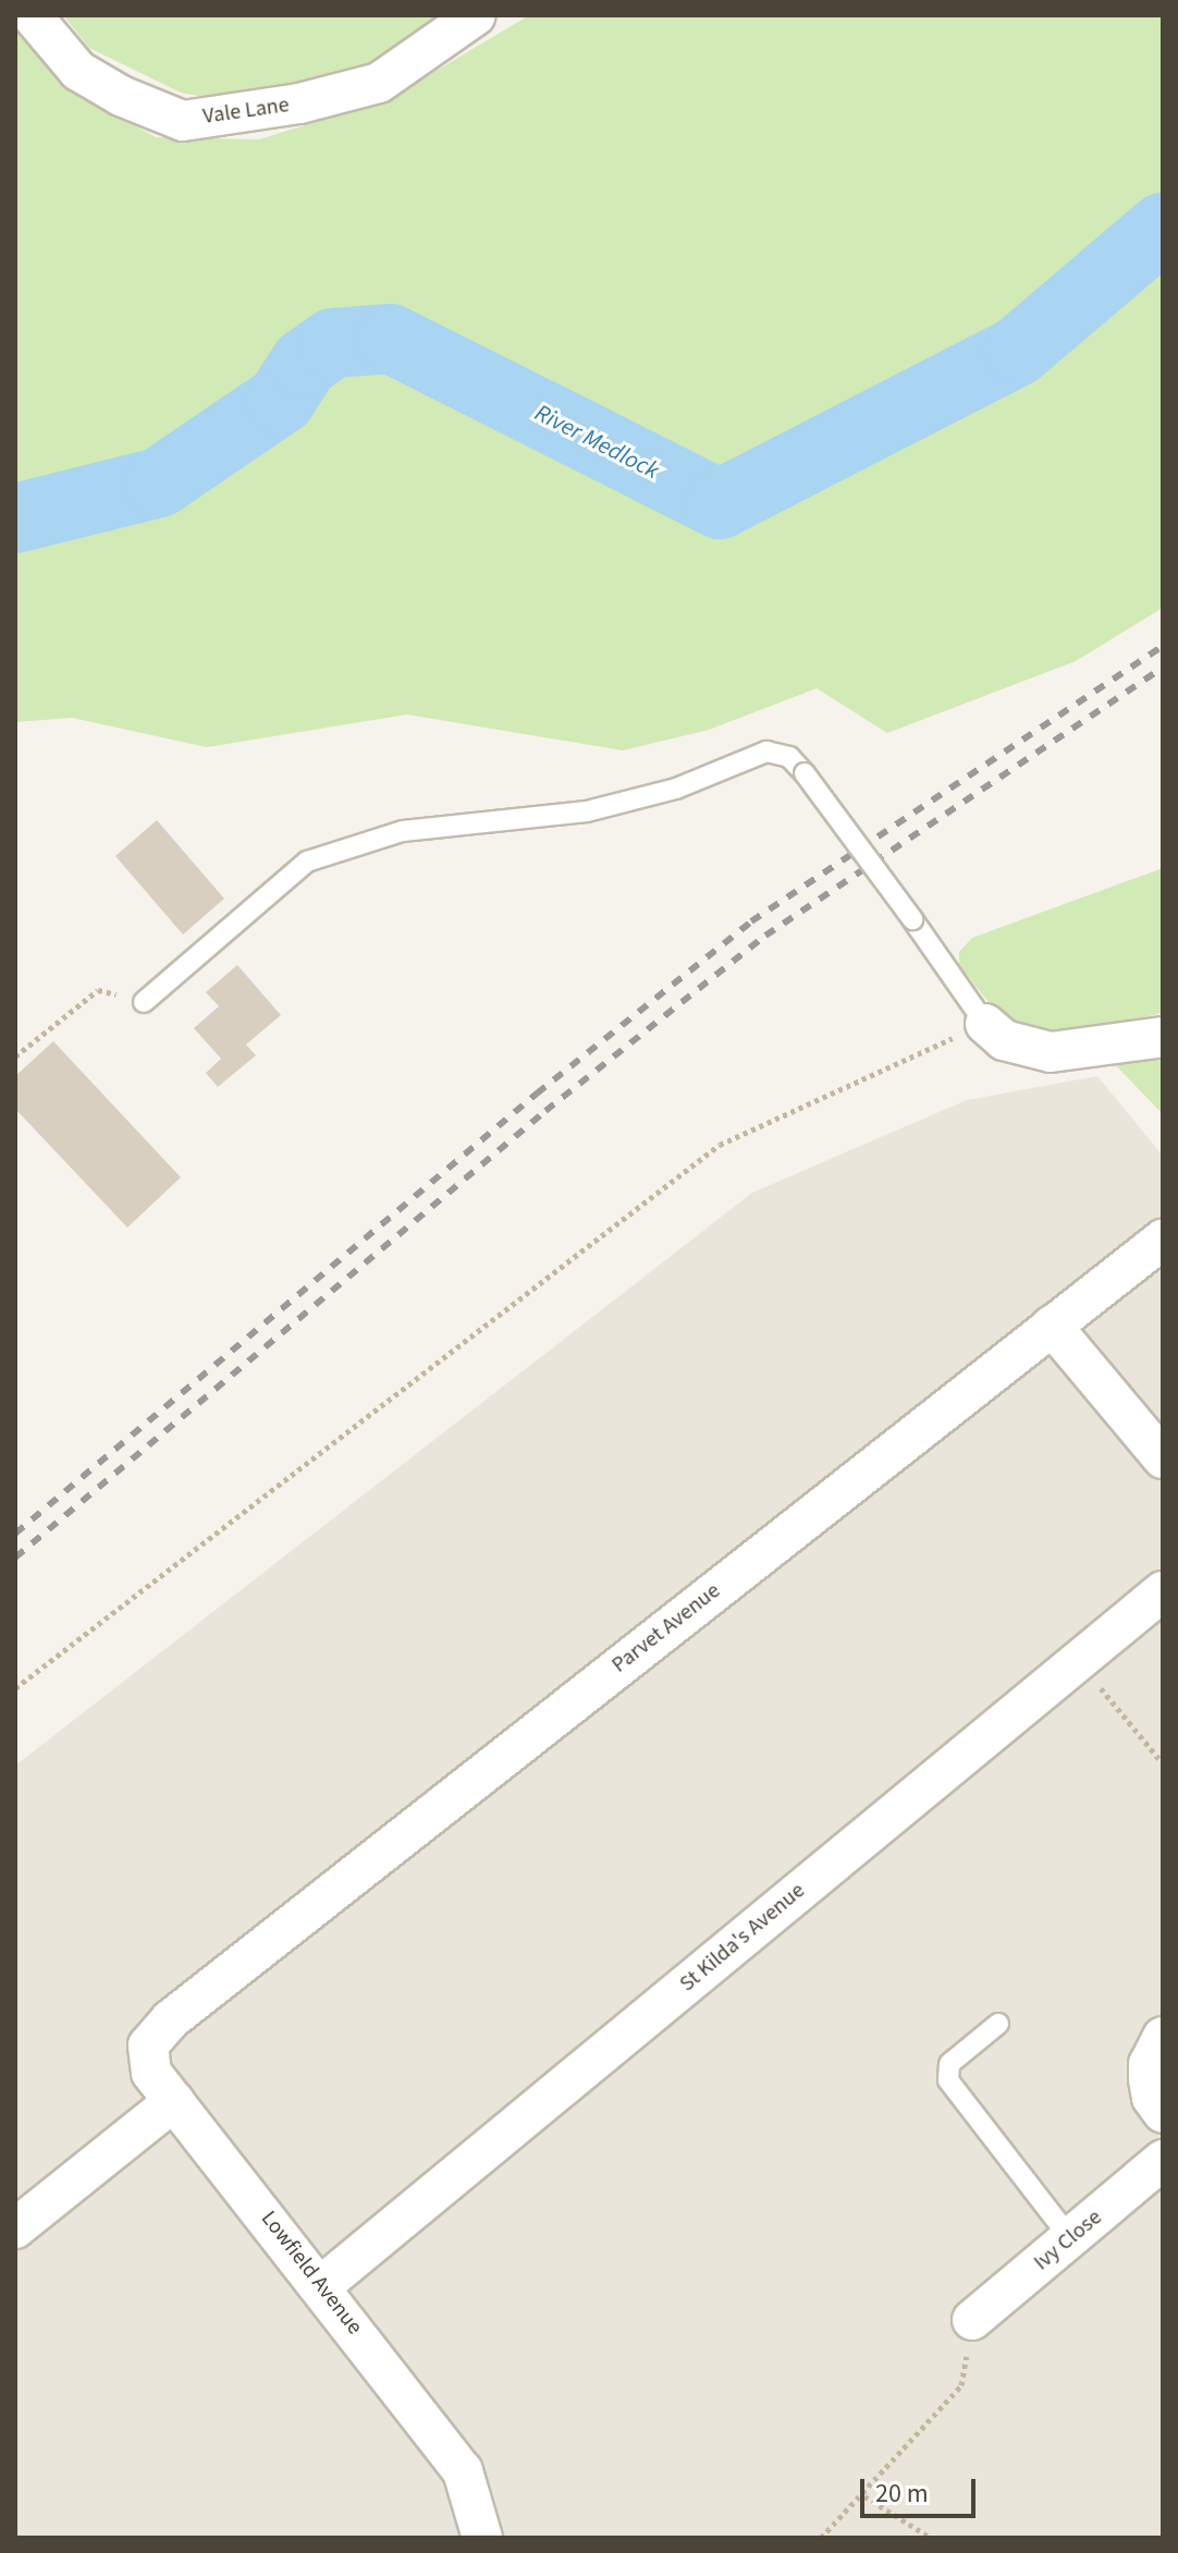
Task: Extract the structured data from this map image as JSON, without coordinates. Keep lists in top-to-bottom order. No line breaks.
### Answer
{"streets":{"street":["Vale Lane","Parvet Avenue","St Kilda's Avenue","Ivy Close","Lowfield Avenue"]},"crossings":[["Parvet Avenue","Lowfield Avenue"],["St Kilda's Avenue","Lowfield Avenue"]],"water":["River Medlock"],"scale_bar":"20 m"}
